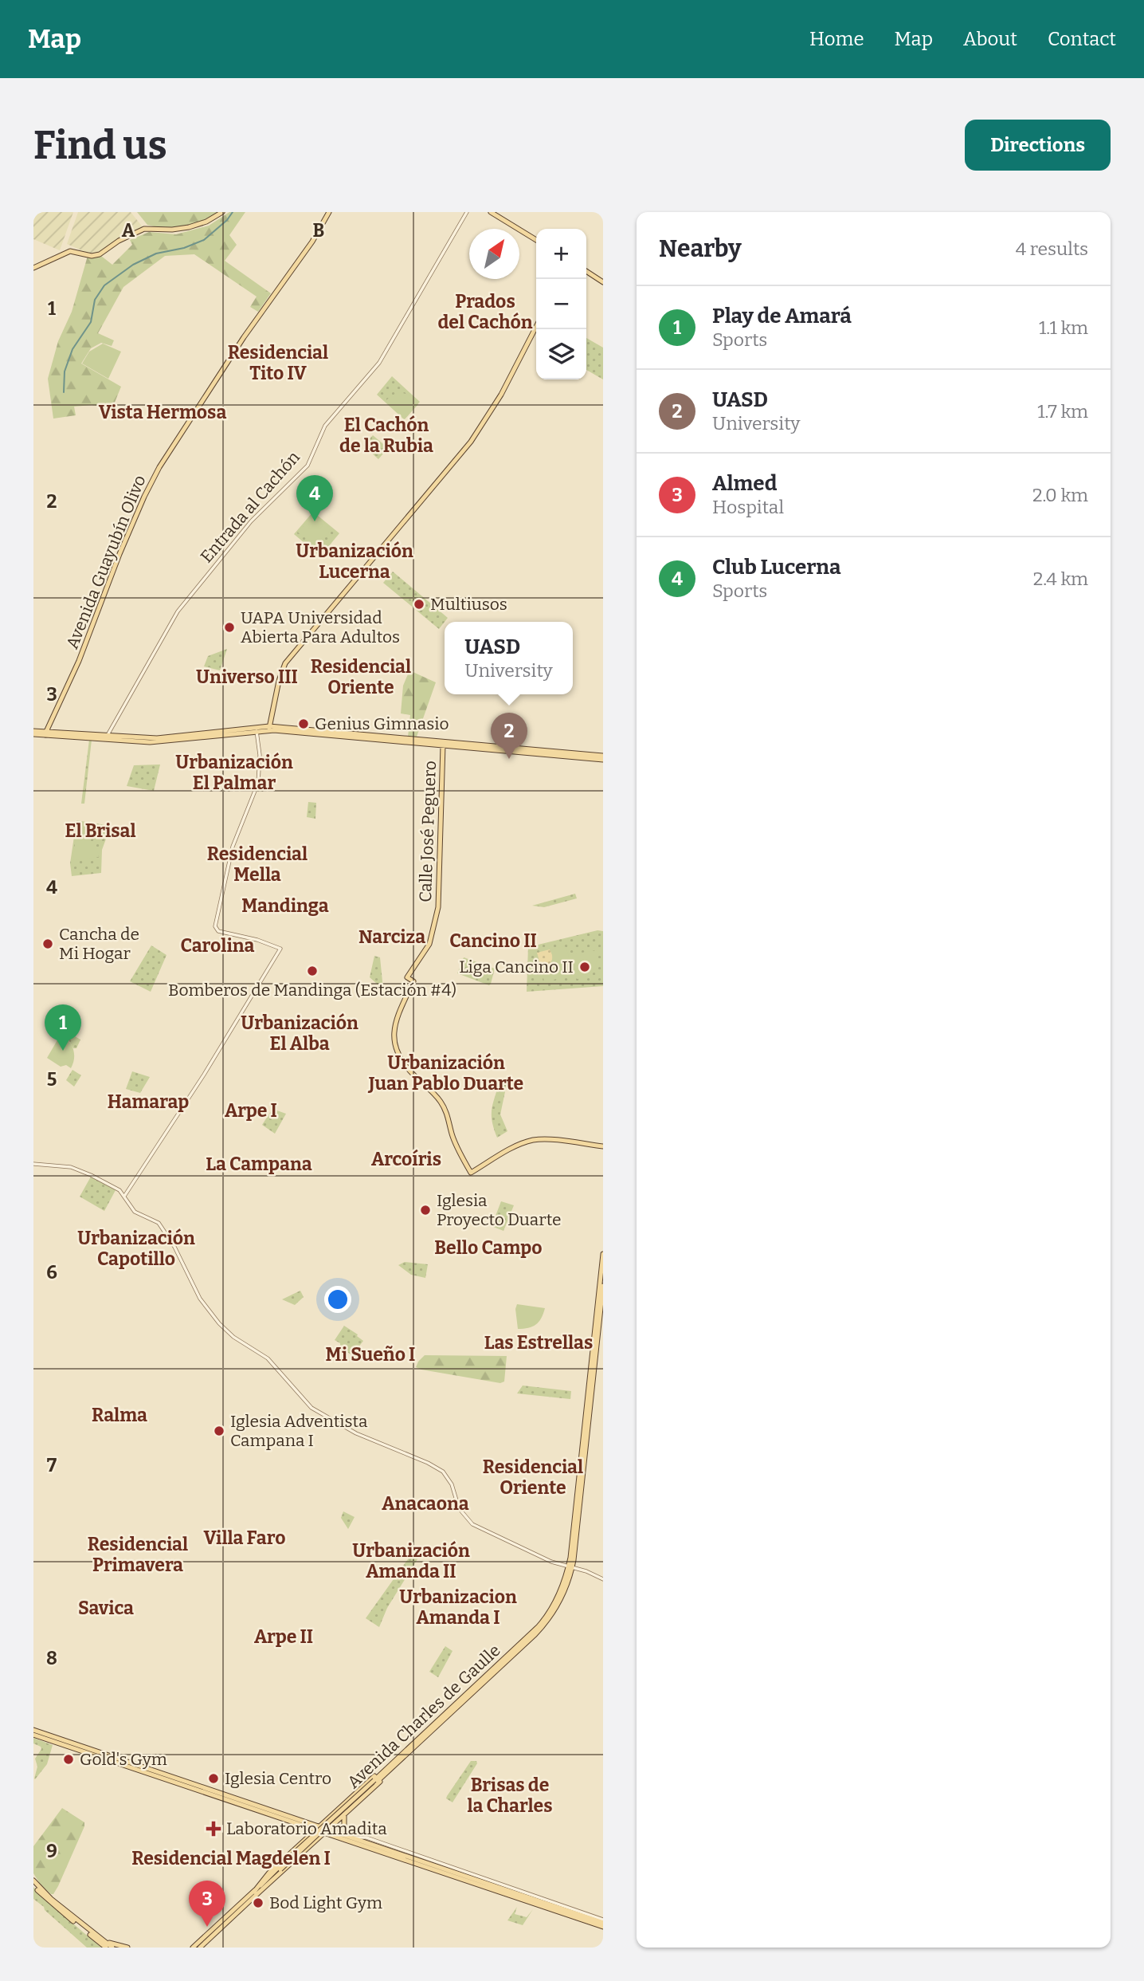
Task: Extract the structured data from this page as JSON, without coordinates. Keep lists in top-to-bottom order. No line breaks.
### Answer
{"streets":{"main road":["Avenida Guayubín Olivo","Calle José Peguero","Avenida Charles de Gaulle"],"street":["Entrada al Cachón"]},"districts":["Prados del Cachón","Residencial Tito IV","Vista Hermosa","El Cachón de la Rubia","Urbanización Lucerna","Residencial Oriente","Universo III","Urbanización El Palmar","El Brisal","Residencial Mella","Mandinga","Narciza","Cancino II","Carolina","Urbanización El Alba","Urbanización Juan Pablo Duarte","Hamarap","Arpe I","Arcoíris","La Campana","Urbanización Capotillo","Bello Campo","Las Estrellas","Mi Sueño I","Ralma","Residencial Oriente","Anacaona","Villa Faro","Residencial Primavera","Urbanización Amanda II","Urbanizacion Amanda I","Savica","Arpe II","Brisas de la Charles","Residencial Magdelen I"],"places":{"other":["Multiusos","UAPA Universidad Abierta Para Adultos","Genius Gimnasio","Cancha de Mi Hogar","Liga Cancino II","Bomberos de Mandinga (Estación #4)","Iglesia Proyecto Duarte","Iglesia Adventista Campana I","Gold's Gym","Iglesia Centro","Bod Light Gym"],"health":["Laboratorio Amadita"]},"north":"top right","page":{"header":"Map","nav":["Home","Map","About","Contact"],"buttons":"Directions","title":"Find us","heading":["Nearby","4 results"],"map_buttons":["+","−"],"list":[{"mark":"1","name":"Play de Amará","note":"Sports","value":"1.1 km"},{"mark":"2","name":"UASD","note":"University","value":"1.7 km"},{"mark":"3","name":"Almed","note":"Hospital","value":"2.0 km"},{"mark":"4","name":"Club Lucerna","note":"Sports","value":"2.4 km"}],"pins":["4","2","1","3"],"popup":["UASD","University"]},"grid":{"columns":["A","B"],"rows":["1","2","3","4","5","6","7","8","9"]}}
